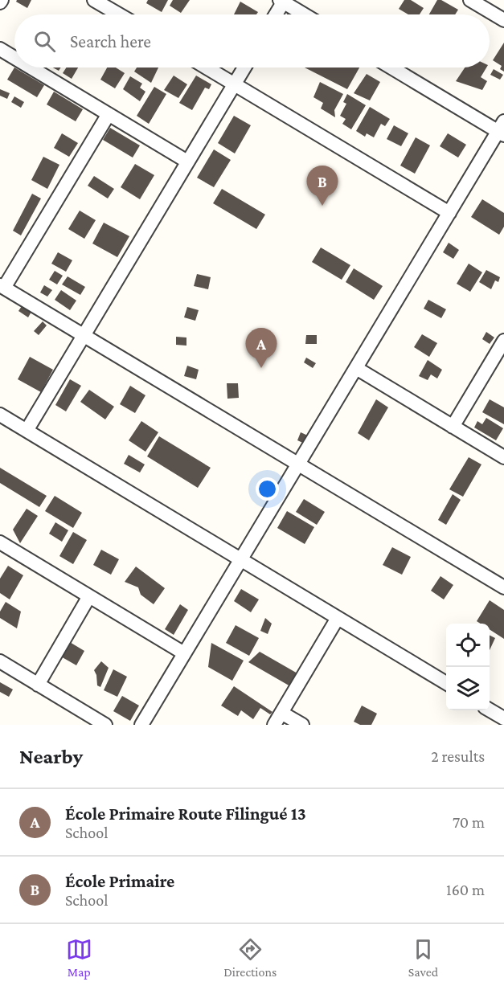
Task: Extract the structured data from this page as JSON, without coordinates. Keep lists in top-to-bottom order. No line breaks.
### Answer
{"page":{"search":"Search here","pins":["B","A"],"heading":["Nearby","2 results"],"list":[{"mark":"A","name":"École Primaire Route Filingué 13","note":"School","value":"70 m"},{"mark":"B","name":"École Primaire","note":"School","value":"160 m"}],"nav":["Map","Directions","Saved"]}}
